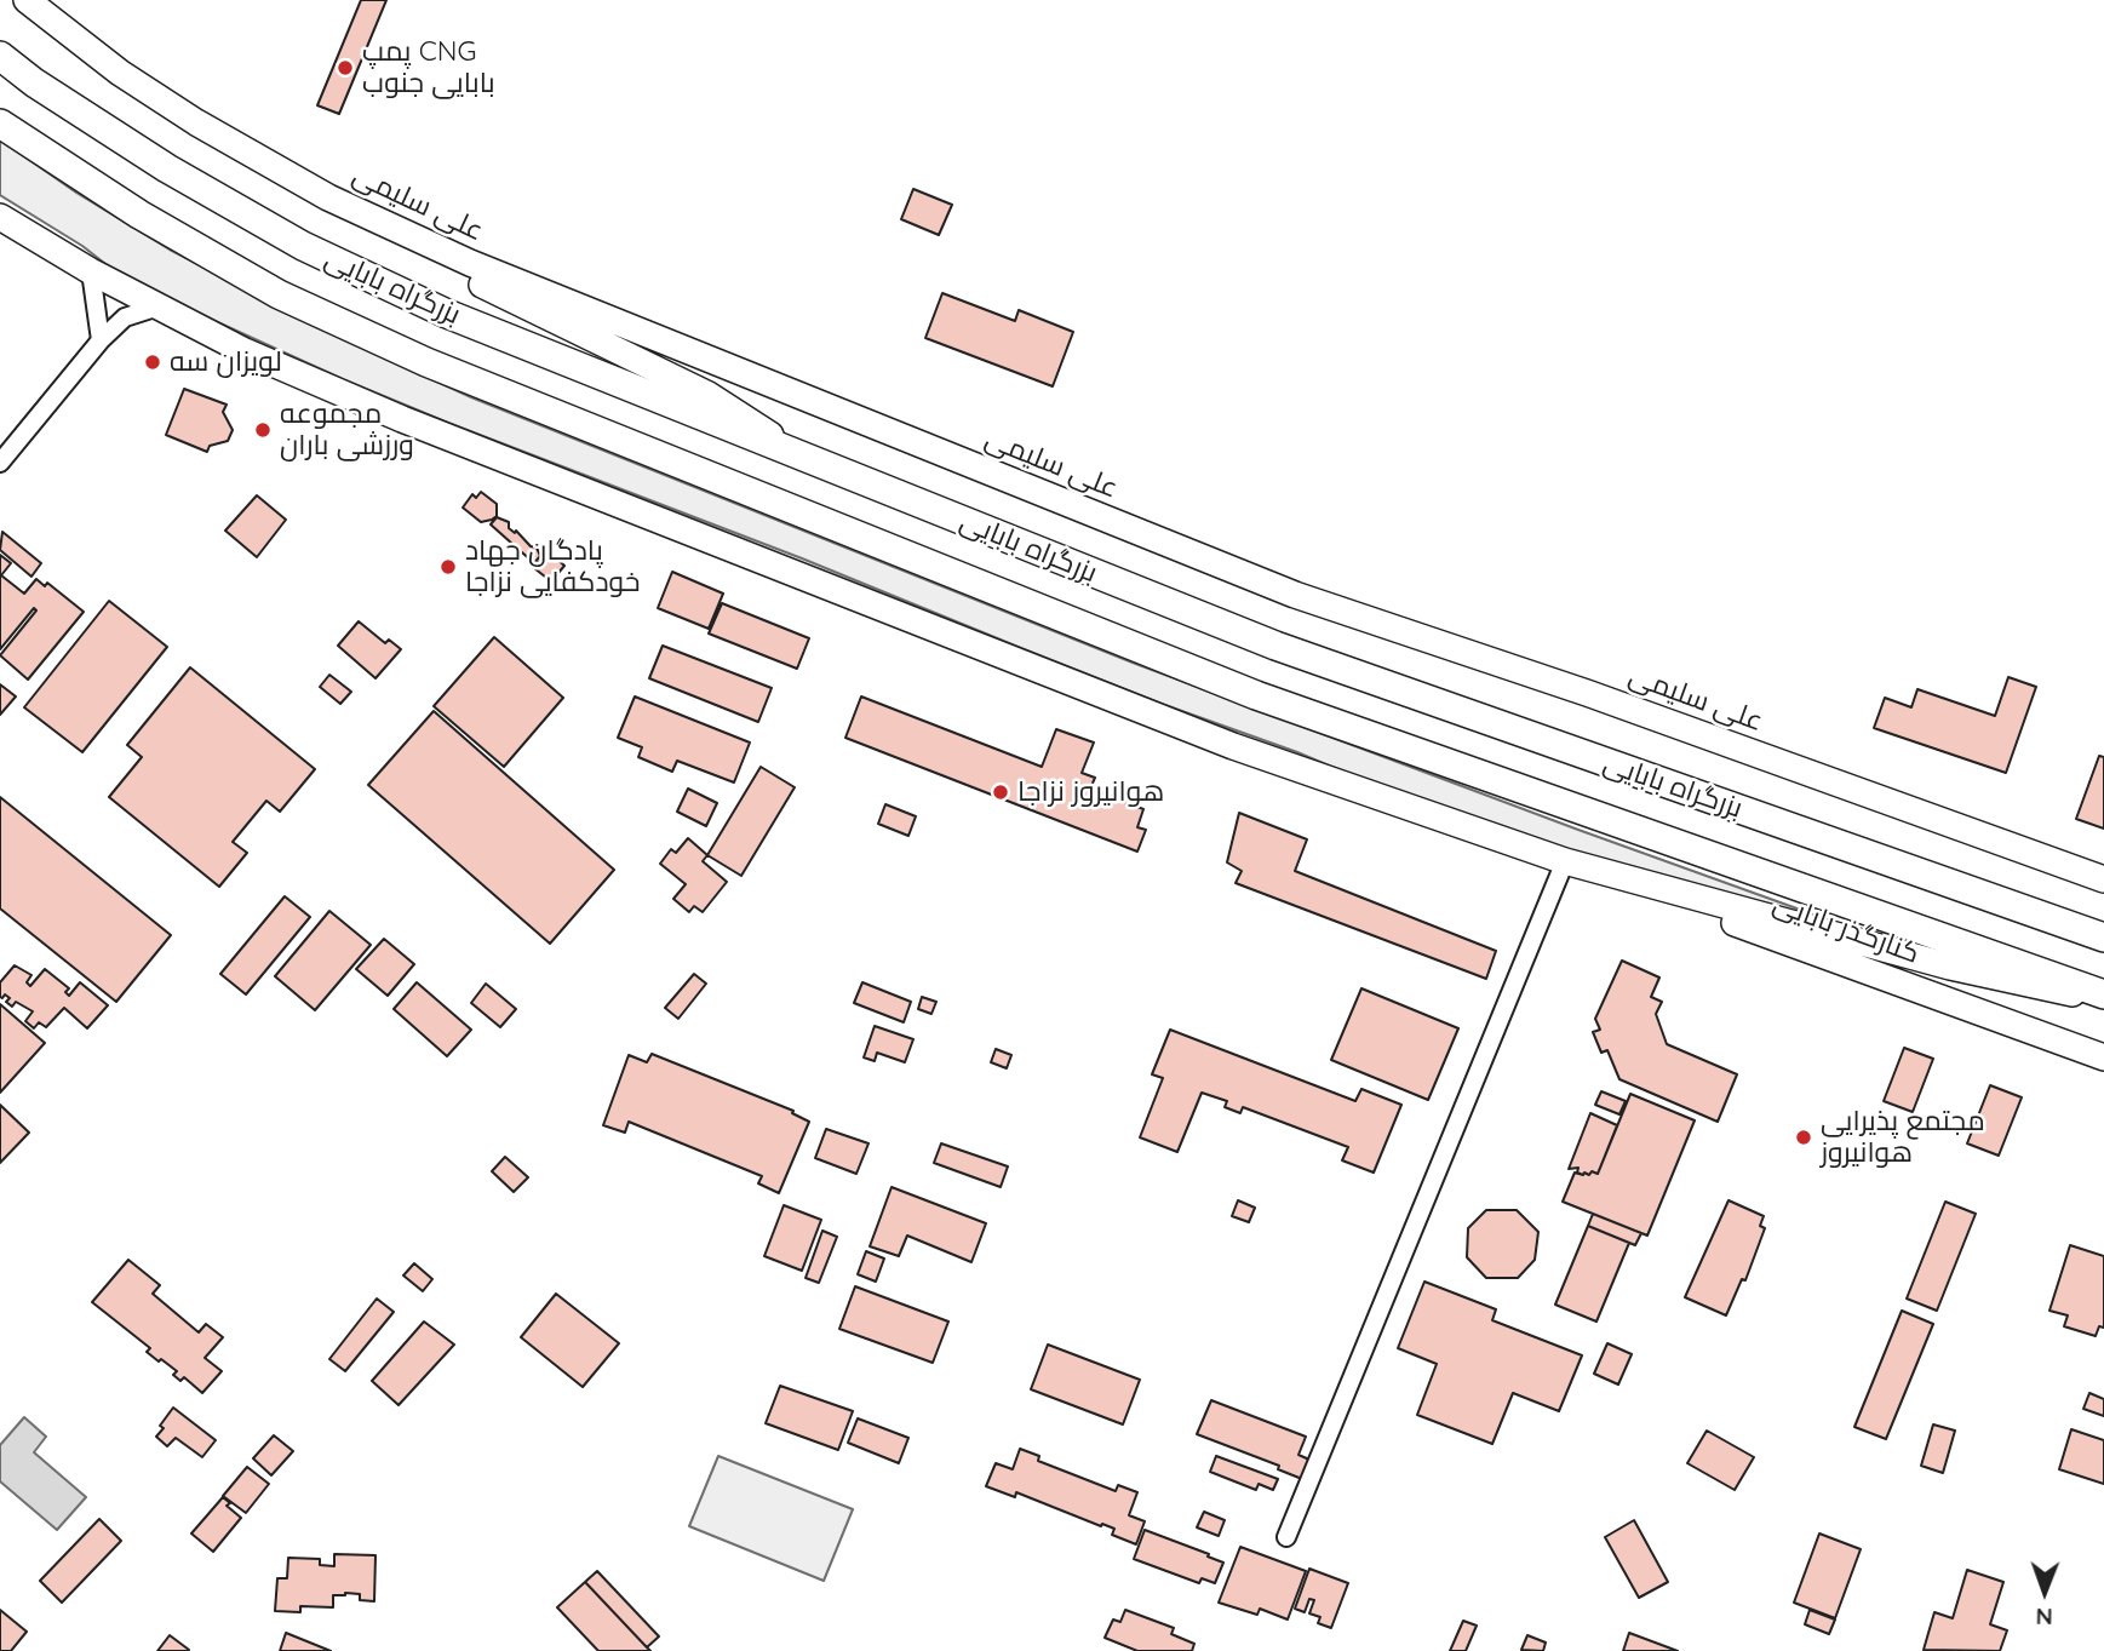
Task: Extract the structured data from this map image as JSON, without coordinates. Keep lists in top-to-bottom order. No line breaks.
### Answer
{"streets":{"highway":["بزرگراه بابایی"],"main road":["علی سلیمی","کنارگذر بابایی"]},"places":["پمپ CNG بابایی جنوب","لویزان سه","مجموعه ورزشی باران","پادگان جهاد خودکفایی نزاجا","هوانیروز نزاجا","مجتمع پذیرایی هوانیروز"],"north":"bottom"}
